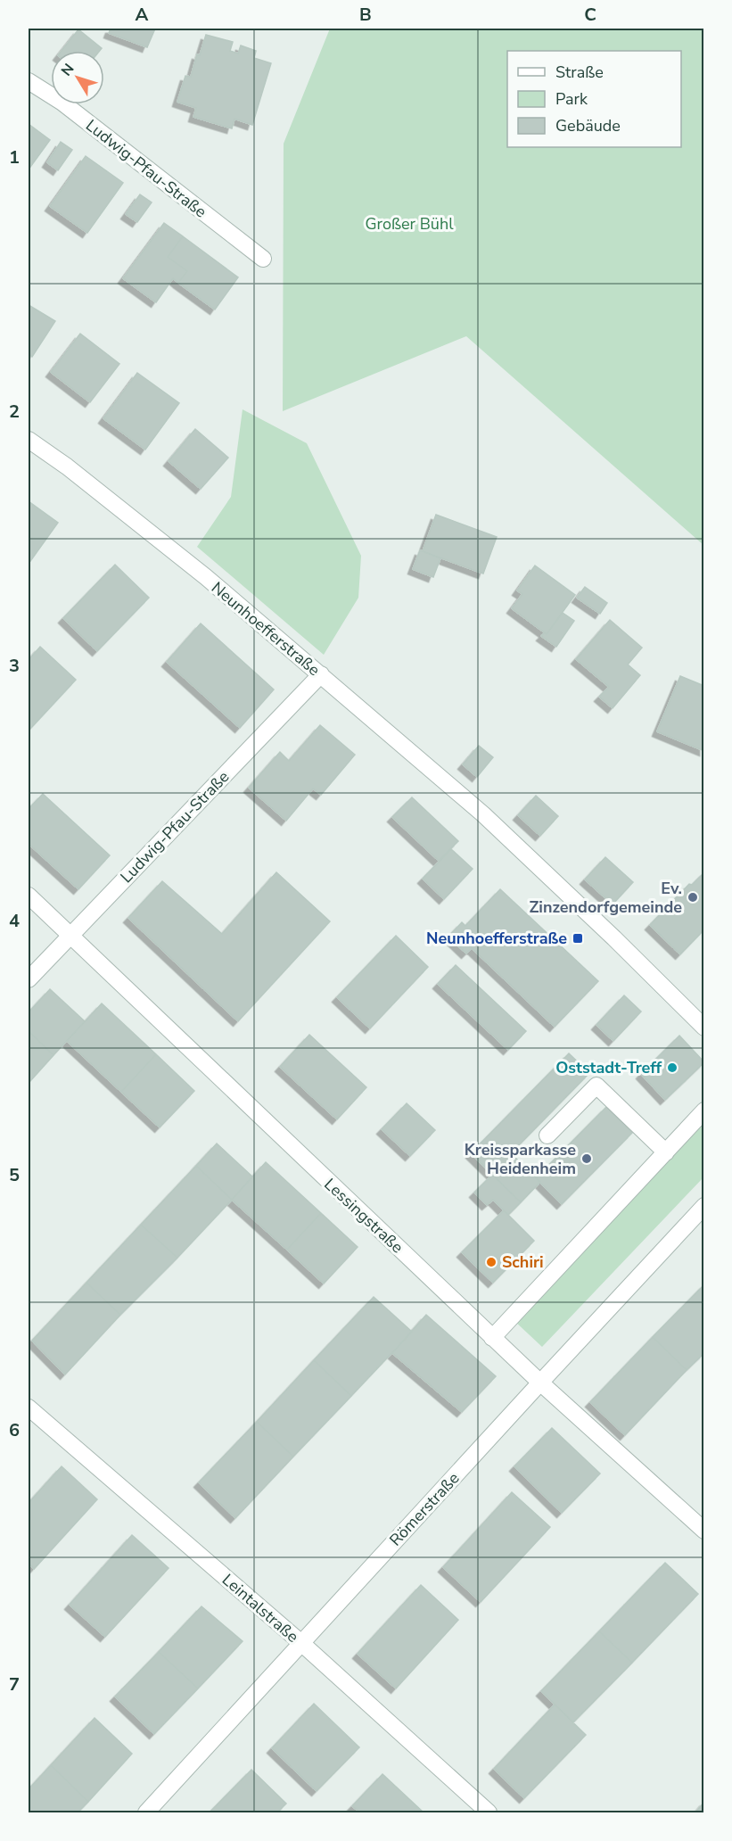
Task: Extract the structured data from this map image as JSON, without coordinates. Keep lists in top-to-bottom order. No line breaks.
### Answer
{"streets":{"street":["Ludwig-Pfau-Straße","Neunhoefferstraße","Lessingstraße","Römerstraße","Leintalstraße"]},"crossings":[["Ludwig-Pfau-Straße","Neunhoefferstraße"],["Ludwig-Pfau-Straße","Lessingstraße"],["Lessingstraße","Römerstraße"],["Römerstraße","Leintalstraße"]],"parks":["Großer Bühl"],"places":{"other":["Ev. Zinzendorfgemeinde","Oststadt-Treff","Kreissparkasse Heidenheim","Schiri"],"transit":["Neunhoefferstraße"]},"legend":["Straße","Park","Gebäude"],"north":"top left","grid":{"columns":["A","B","C"],"rows":["1","2","3","4","5","6","7"]}}
